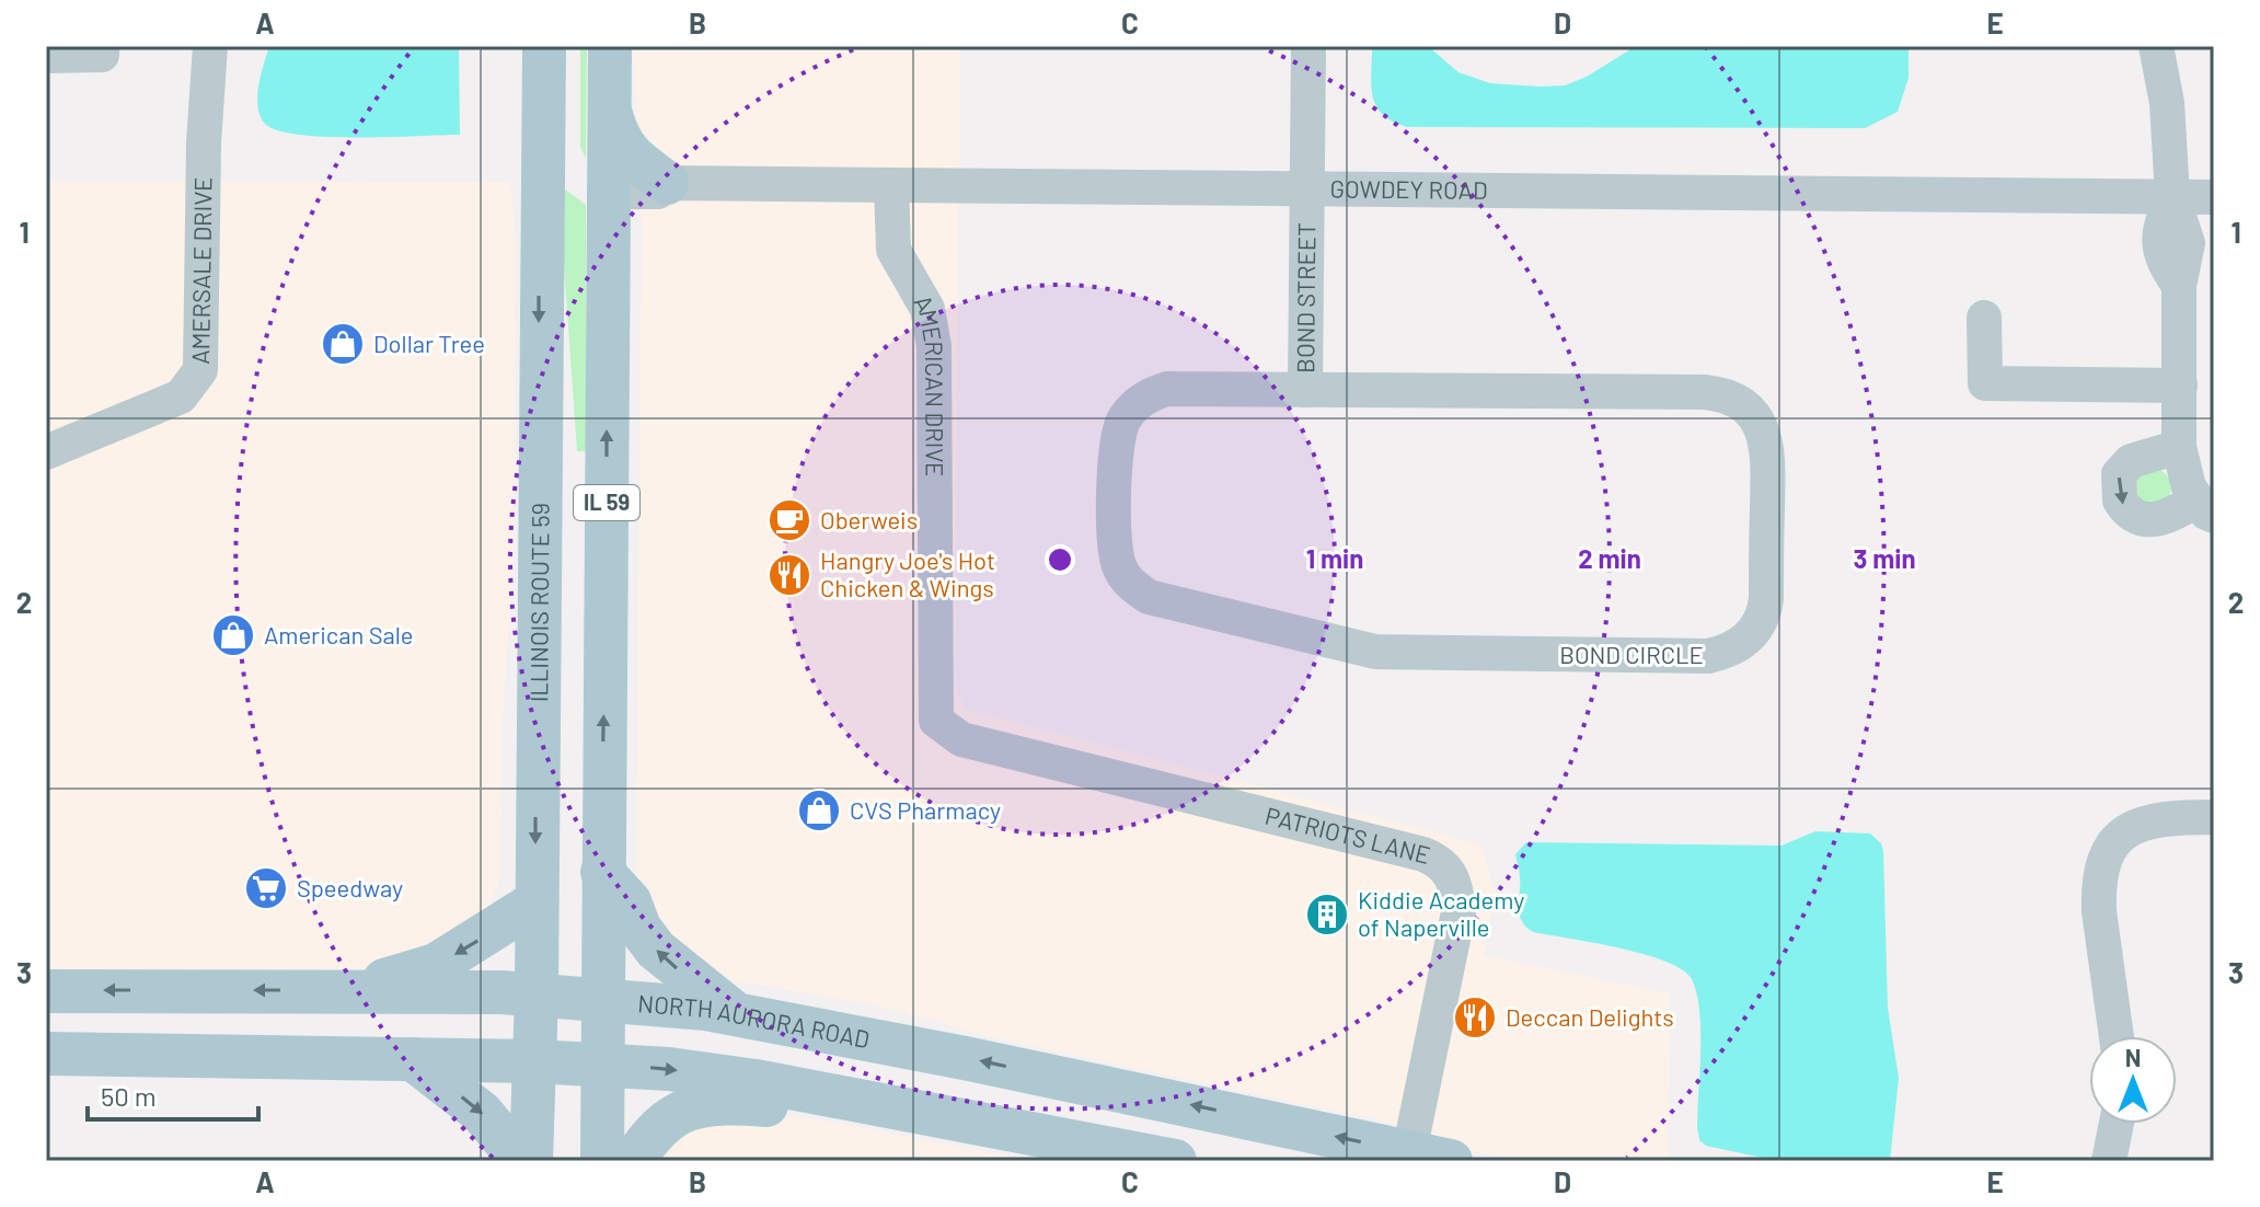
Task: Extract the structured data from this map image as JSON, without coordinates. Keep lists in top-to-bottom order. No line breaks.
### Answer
{"streets":{"main road":["IL 59","ILLINOIS ROUTE 59","NORTH AURORA ROAD"],"street":["GOWDEY ROAD","AMERSALE DRIVE","BOND STREET","AMERICAN DRIVE","BOND CIRCLE","PATRIOTS LANE"]},"crossings":[["GOWDEY ROAD","BOND STREET"],["GOWDEY ROAD","AMERICAN DRIVE"],["GOWDEY ROAD","IL 59"],["BOND STREET","BOND CIRCLE"],["AMERICAN DRIVE","PATRIOTS LANE"],["IL 59","NORTH AURORA ROAD"],["ILLINOIS ROUTE 59","NORTH AURORA ROAD"],["PATRIOTS LANE","NORTH AURORA ROAD"]],"places":{"shop":["Dollar Tree","American Sale","CVS Pharmacy"],"cafe":["Oberweis"],"restaurant":["Hangry Joe's Hot Chicken & Wings","Deccan Delights"],"supermarket":["Speedway"],"building":["Kiddie Academy of Naperville"]},"scale_bar":"50 m","north":"top","grid":{"columns":["A","B","C","D","E"],"rows":["1","2","3"]},"rings":["1 min","2 min","3 min"]}
